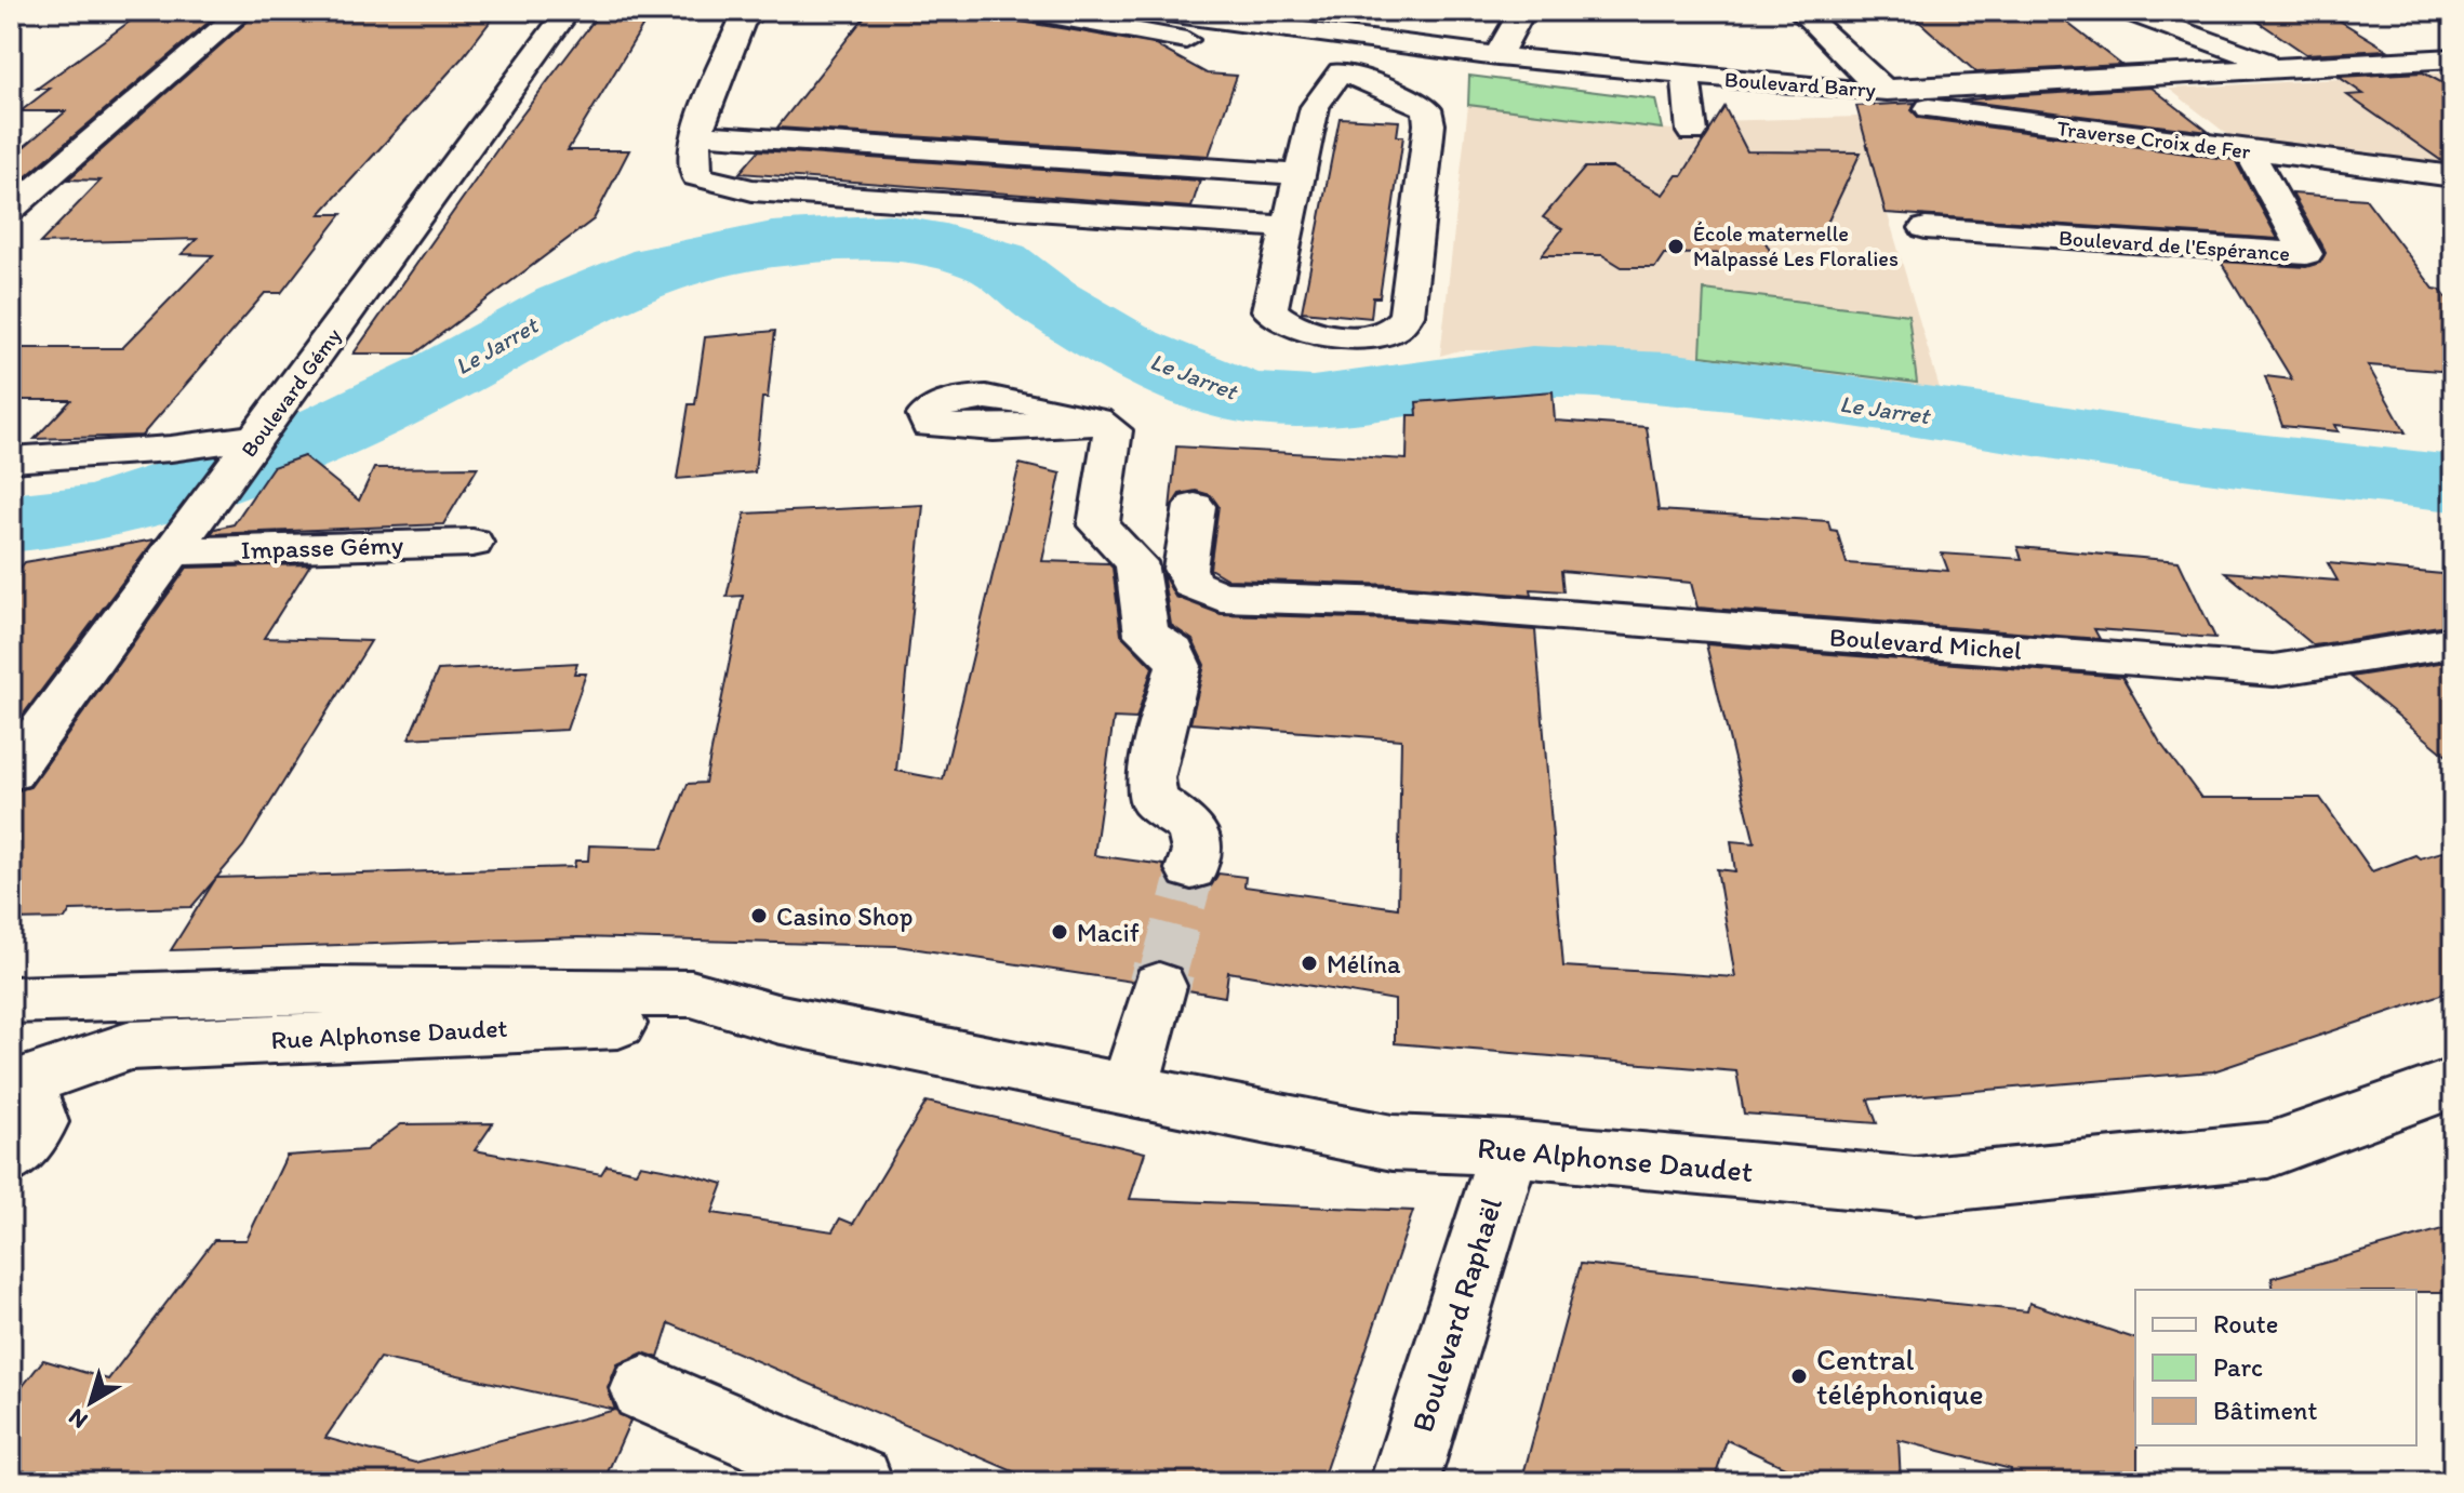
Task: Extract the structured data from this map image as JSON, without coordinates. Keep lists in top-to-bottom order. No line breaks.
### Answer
{"streets":{"street":["Boulevard Barry","Traverse Croix de Fer","Boulevard de l'Espérance","Boulevard Gémy","Impasse Gémy","Boulevard Michel","Rue Alphonse Daudet","Boulevard Raphaël"]},"crossings":[["Boulevard Barry","Traverse Croix de Fer"],["Traverse Croix de Fer","Boulevard de l'Espérance"],["Boulevard Gémy","Impasse Gémy"],["Rue Alphonse Daudet","Boulevard Raphaël"]],"water":["Le Jarret"],"places":["École maternelle Malpassé Les Floralies","Casino Shop","Macif","Mélína","Central téléphonique"],"legend":["Route","Parc","Bâtiment"],"north":"bottom left"}
